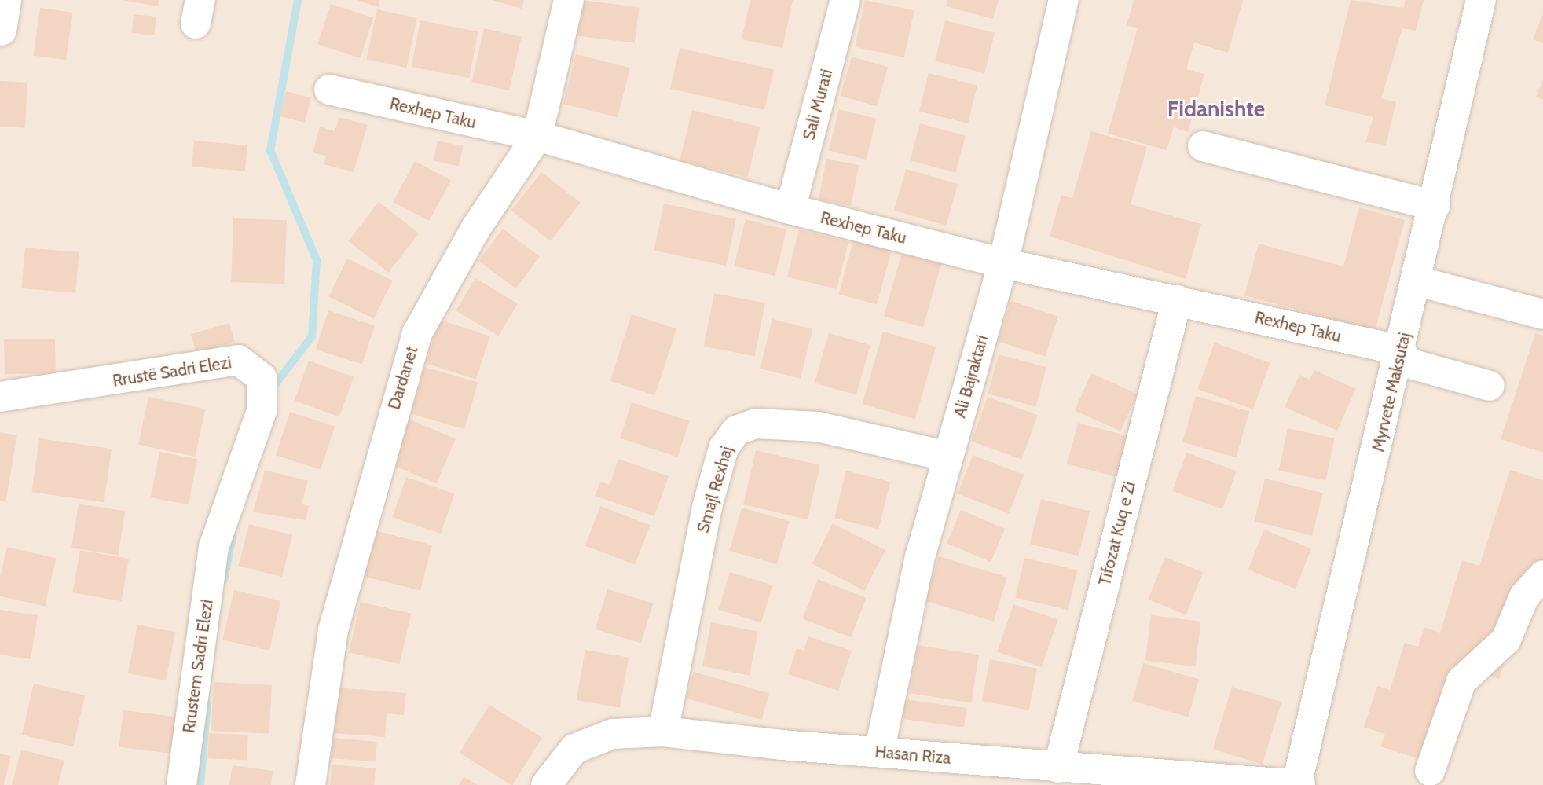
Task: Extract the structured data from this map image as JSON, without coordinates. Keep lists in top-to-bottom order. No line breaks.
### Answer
{"streets":{"street":["Sali Murati","Rexhep Taku","Rrustë Sadri Elezi","Ali Bajraktari","Dardanet","Myrvete Maksutaj","Smajl Rexhaj","Tifozat Kuq e Zi","Rrustem Sadri Elezi","Hasan Riza"]},"crossings":[["Sali Murati","Rexhep Taku"],["Rexhep Taku","Ali Bajraktari"],["Rexhep Taku","Dardanet"],["Rexhep Taku","Myrvete Maksutaj"],["Rexhep Taku","Tifozat Kuq e Zi"],["Rrustë Sadri Elezi","Rrustem Sadri Elezi"],["Ali Bajraktari","Smajl Rexhaj"],["Ali Bajraktari","Hasan Riza"],["Myrvete Maksutaj","Hasan Riza"],["Smajl Rexhaj","Hasan Riza"],["Tifozat Kuq e Zi","Hasan Riza"]],"districts":["Fidanishte"]}
